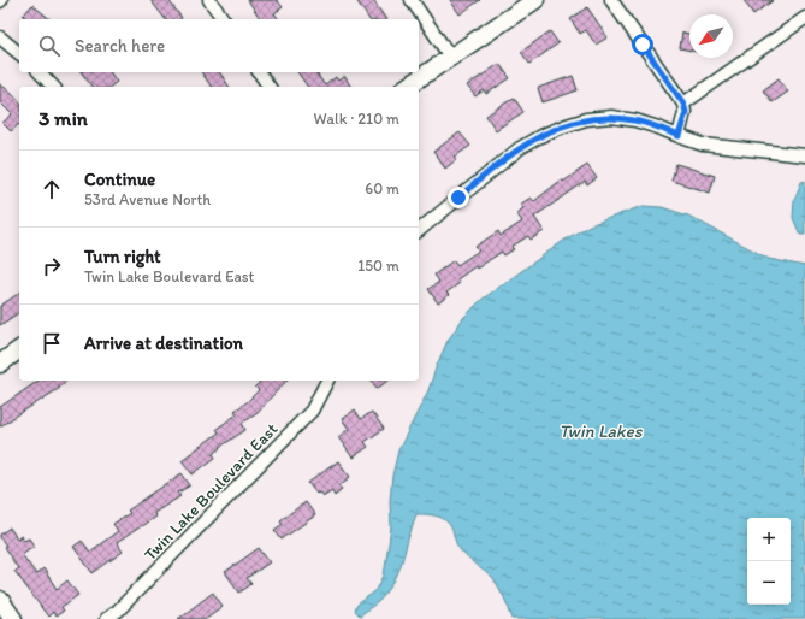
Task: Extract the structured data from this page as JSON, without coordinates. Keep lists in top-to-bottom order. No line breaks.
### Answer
{"streets":{"street":["Twin Lake Boulevard East"]},"water":["Twin Lakes"],"north":"bottom left","page":{"search":"Search here","heading":["3 min","Walk · 210 m"],"list":[["Continue","53rd Avenue North","60 m"],["Turn right","Twin Lake Boulevard East","150 m"],"Arrive at destination"],"map_buttons":["+","−"]}}
